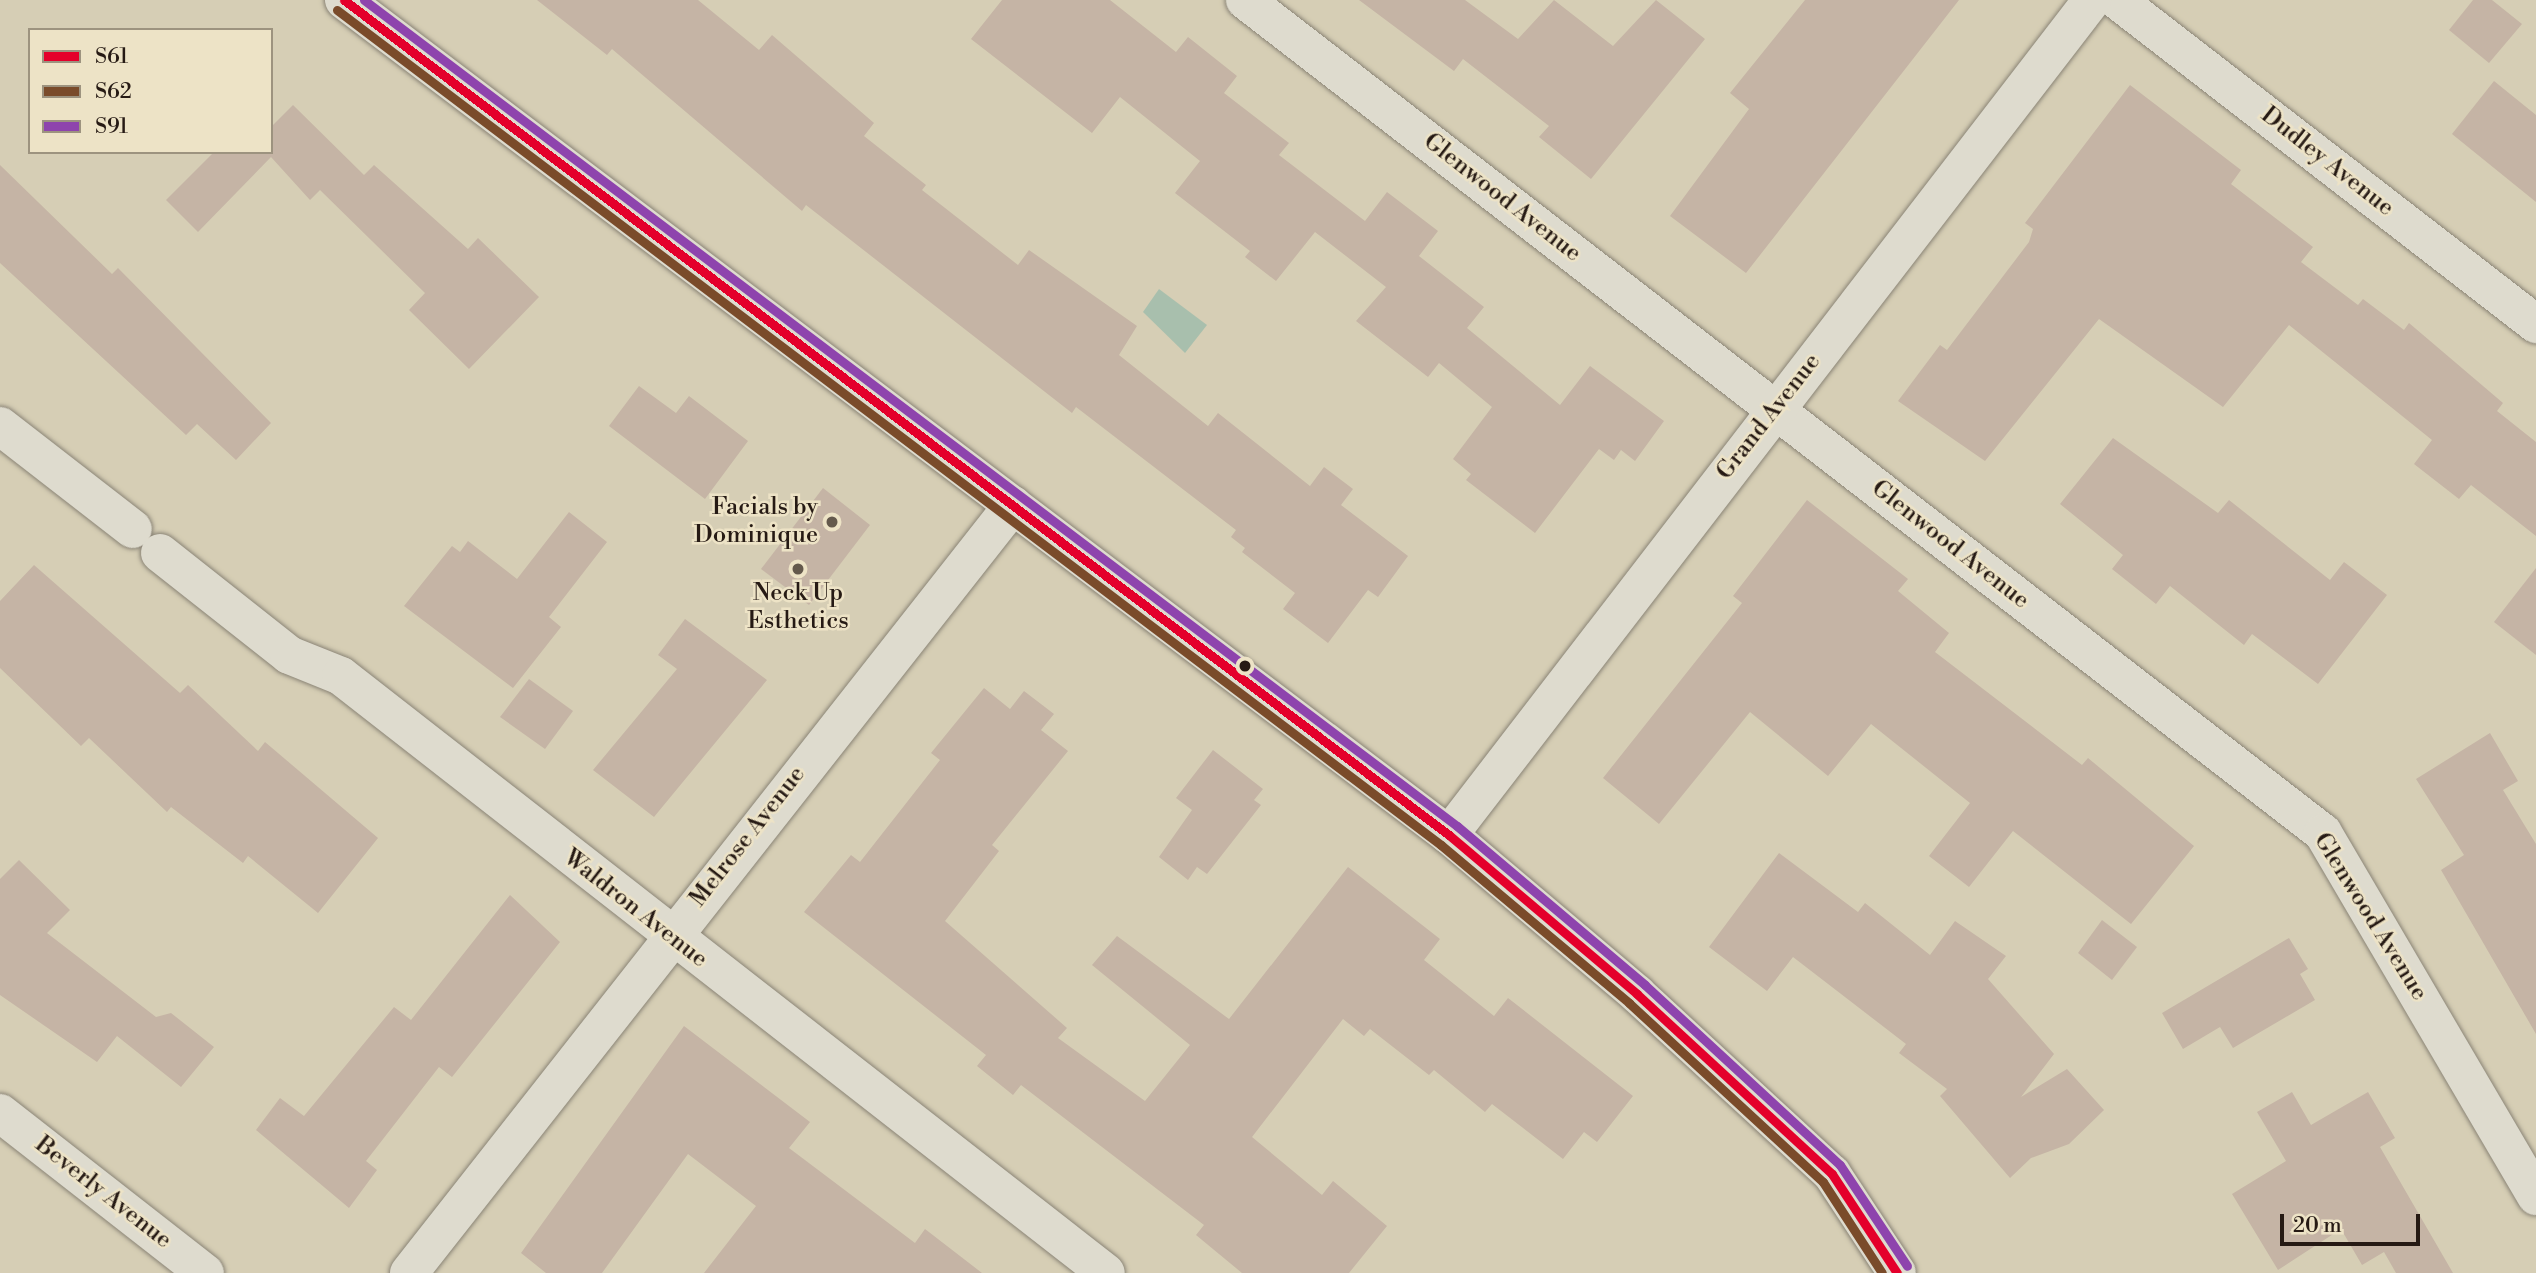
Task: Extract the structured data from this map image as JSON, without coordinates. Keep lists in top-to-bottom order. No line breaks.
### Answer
{"streets":{"street":["Dudley Avenue","Glenwood Avenue","Grand Avenue","Melrose Avenue","Waldron Avenue","Beverly Avenue"]},"crossings":[["Glenwood Avenue","Grand Avenue"],["Melrose Avenue","Waldron Avenue"]],"places":["Facials by Dominique","Neck Up Esthetics"],"lines":["transit line S61","transit line S91","transit line S62"],"legend":["S61","S62","S91"],"scale_bar":"20 m"}
